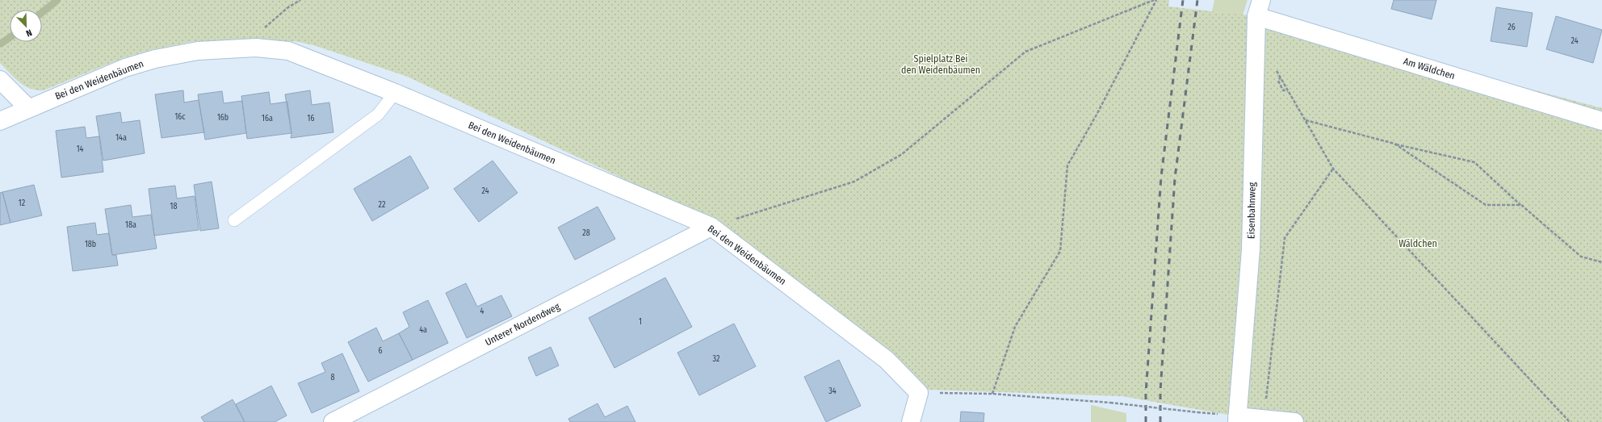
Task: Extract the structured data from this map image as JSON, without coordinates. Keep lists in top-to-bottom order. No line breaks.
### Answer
{"streets":{"street":["Am Wäldchen","Bei den Weidenbäumen","Eisenbahnweg","Unterer Nordendweg"]},"crossings":[["Am Wäldchen","Eisenbahnweg"],["Bei den Weidenbäumen","Unterer Nordendweg"]],"parks":["Spielplatz Bei den Weidenbäumen","Wäldchen"],"house_numbers":["26","24","16c","16b","16a","16","14a","14","24","12","22","18","18a","28","18b","4","1","4a","6","32","8","34"],"north":"bottom right"}
